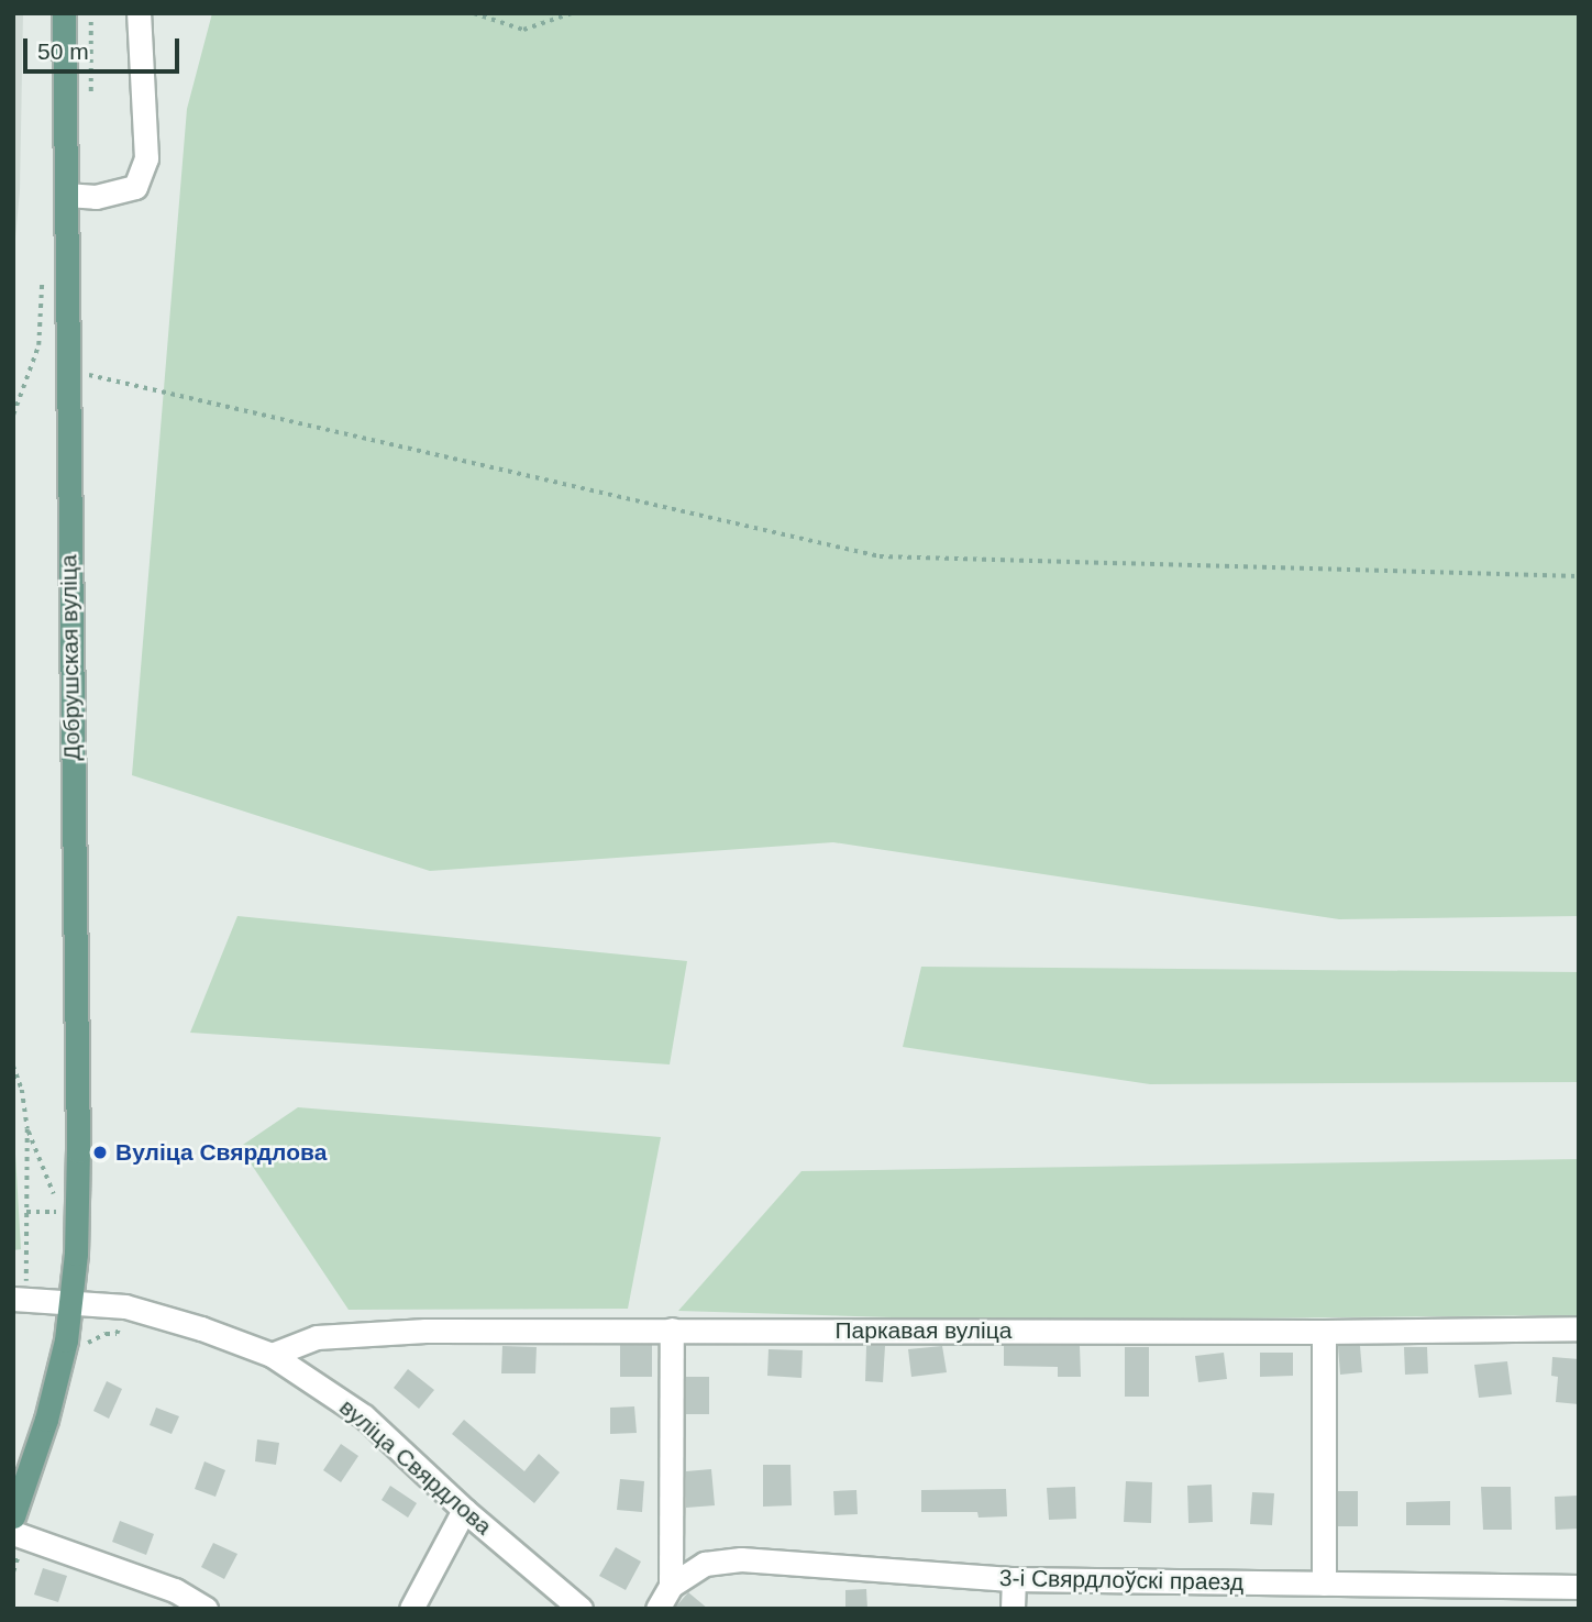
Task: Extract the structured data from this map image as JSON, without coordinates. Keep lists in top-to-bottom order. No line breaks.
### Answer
{"streets":{"main road":["Добрушская вуліца"],"street":["Паркавая вуліца","вуліца Свярдлова","3-і Свярдлоўскі праезд"]},"crossings":[["Добрушская вуліца","вуліца Свярдлова"],["Паркавая вуліца","вуліца Свярдлова"]],"places":["Вуліца Свярдлова"],"scale_bar":"50 m"}
